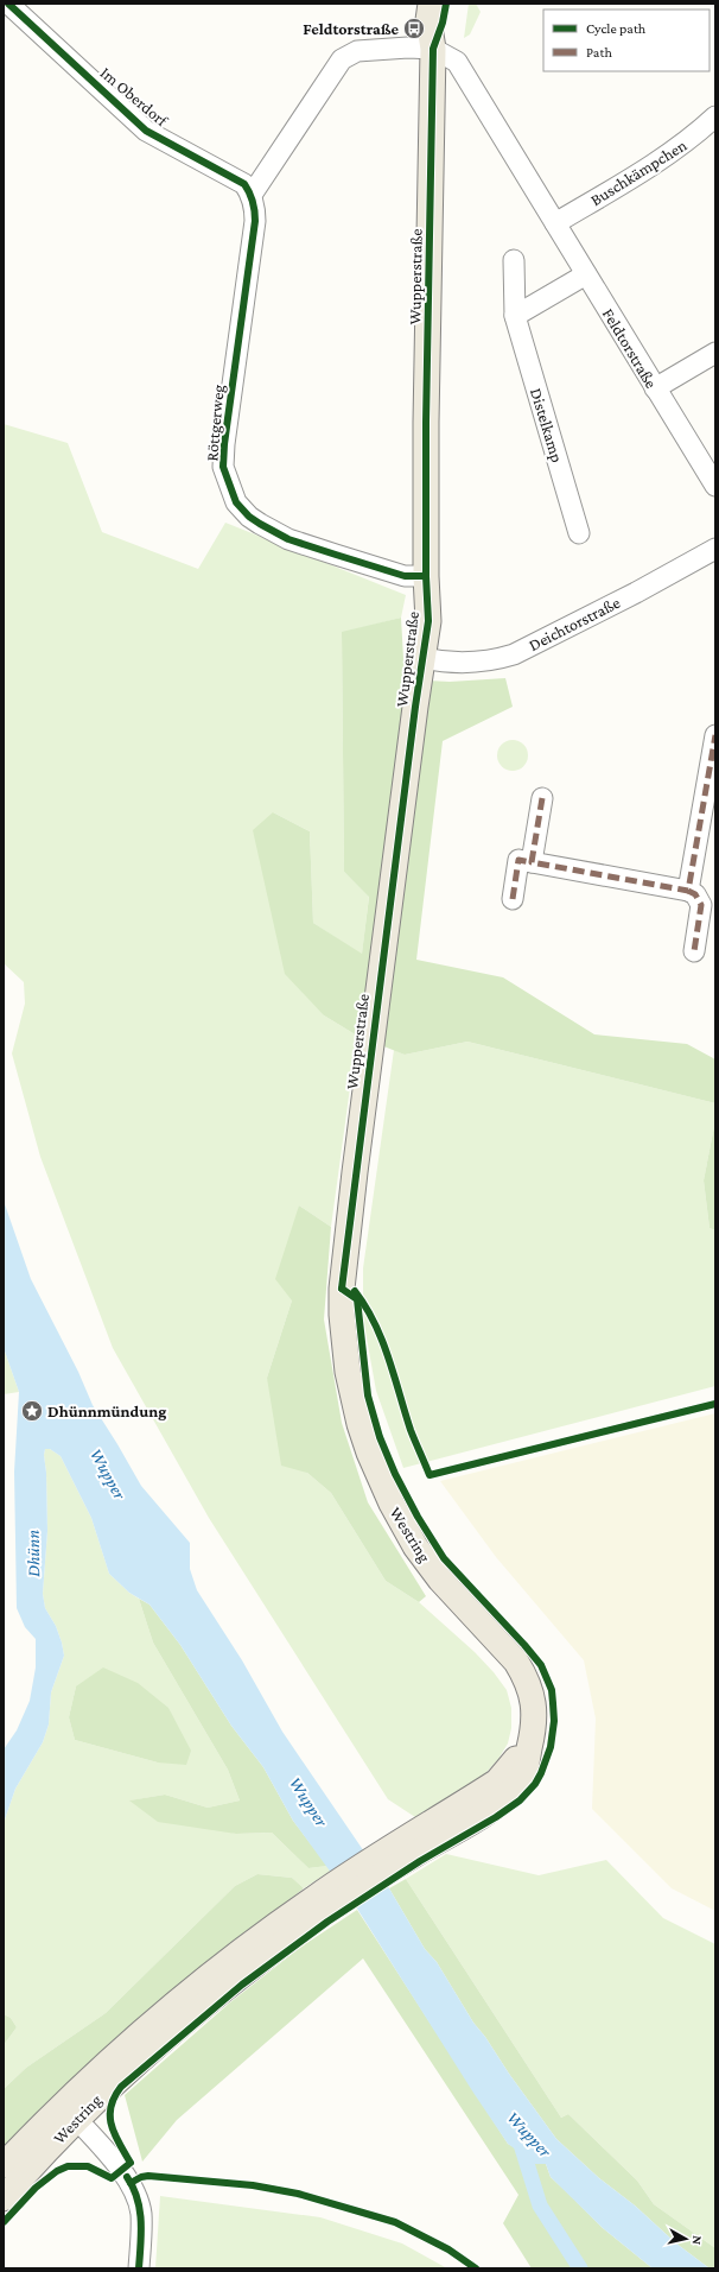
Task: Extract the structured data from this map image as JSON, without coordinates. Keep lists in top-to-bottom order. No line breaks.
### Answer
{"streets":{"main road":["Wupperstraße","Westring"],"street":["Im Oberdorf","Buschkämpchen","Feldtorstraße","Röttgerweg","Distelkamp","Deichtorstraße"]},"crossings":[["Im Oberdorf","Röttgerweg"],["Buschkämpchen","Feldtorstraße"],["Wupperstraße","Feldtorstraße"],["Wupperstraße","Röttgerweg"],["Wupperstraße","Deichtorstraße"],["Wupperstraße","Westring"]],"water":["Wupper","Dhünn"],"places":{"bus stop":["Feldtorstraße"],"place":["Dhünnmündung"]},"legend":["Cycle path","Path"],"north":"right"}
